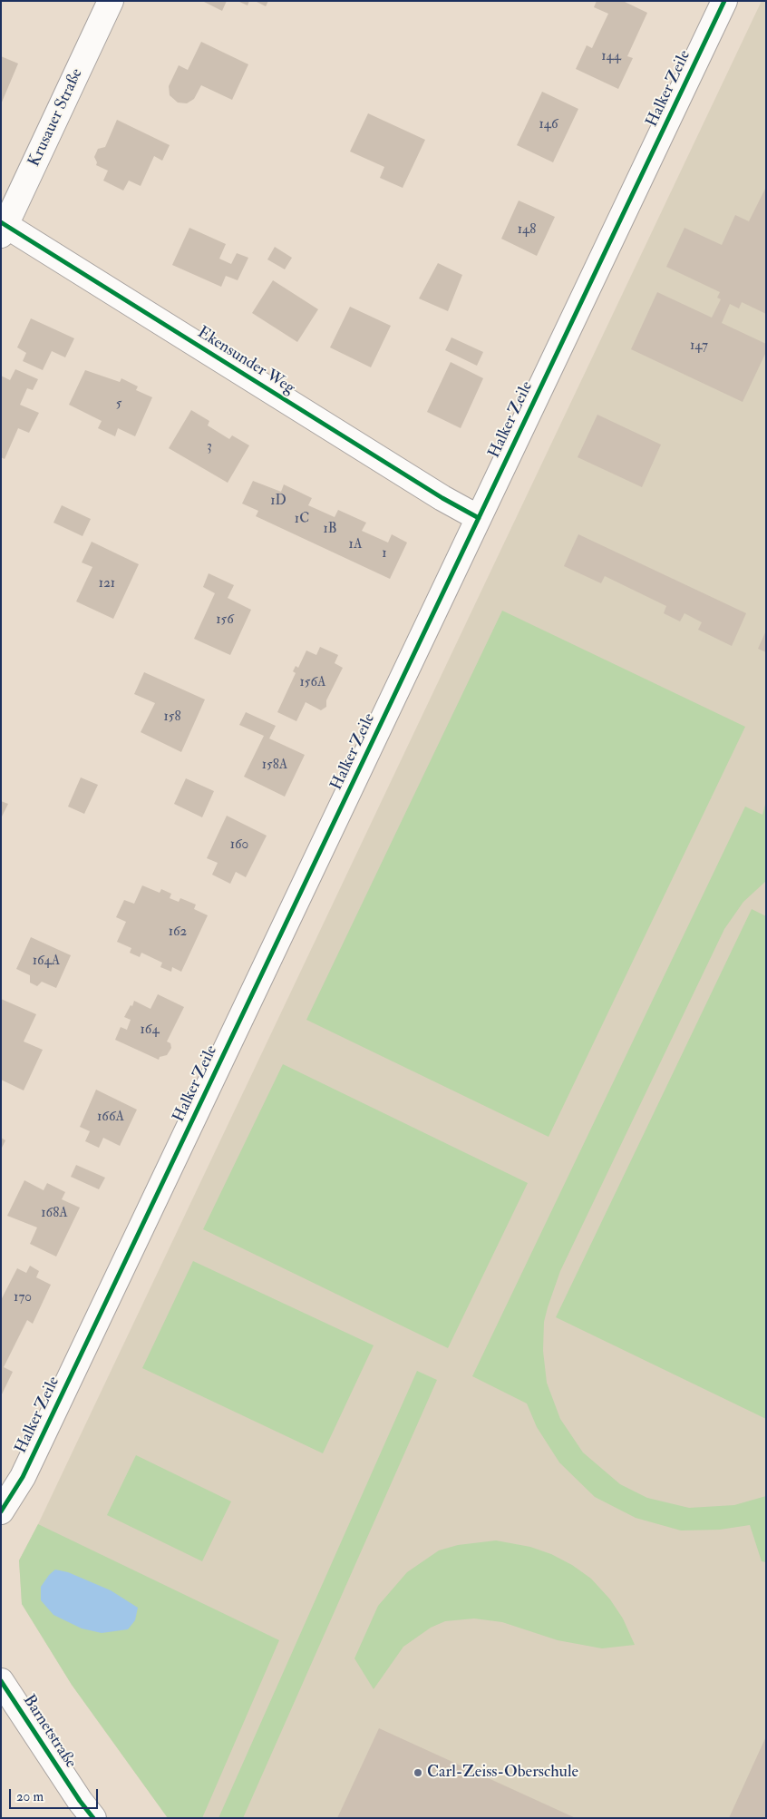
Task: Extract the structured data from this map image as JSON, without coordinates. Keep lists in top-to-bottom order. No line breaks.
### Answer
{"streets":{"street":["Halker Zeile","Krusauer Straße","Ekensunder Weg","Barnetstraße"]},"crossings":[["Halker Zeile","Ekensunder Weg"],["Krusauer Straße","Ekensunder Weg"]],"places":["Carl-Zeiss-Oberschule"],"house_numbers":["144","146","148","147","5","3","1D","1C","1B","1A","1","121","156","156A","158","158A","160","162","164A","164","166A","168A","170"],"scale_bar":"20 m"}
